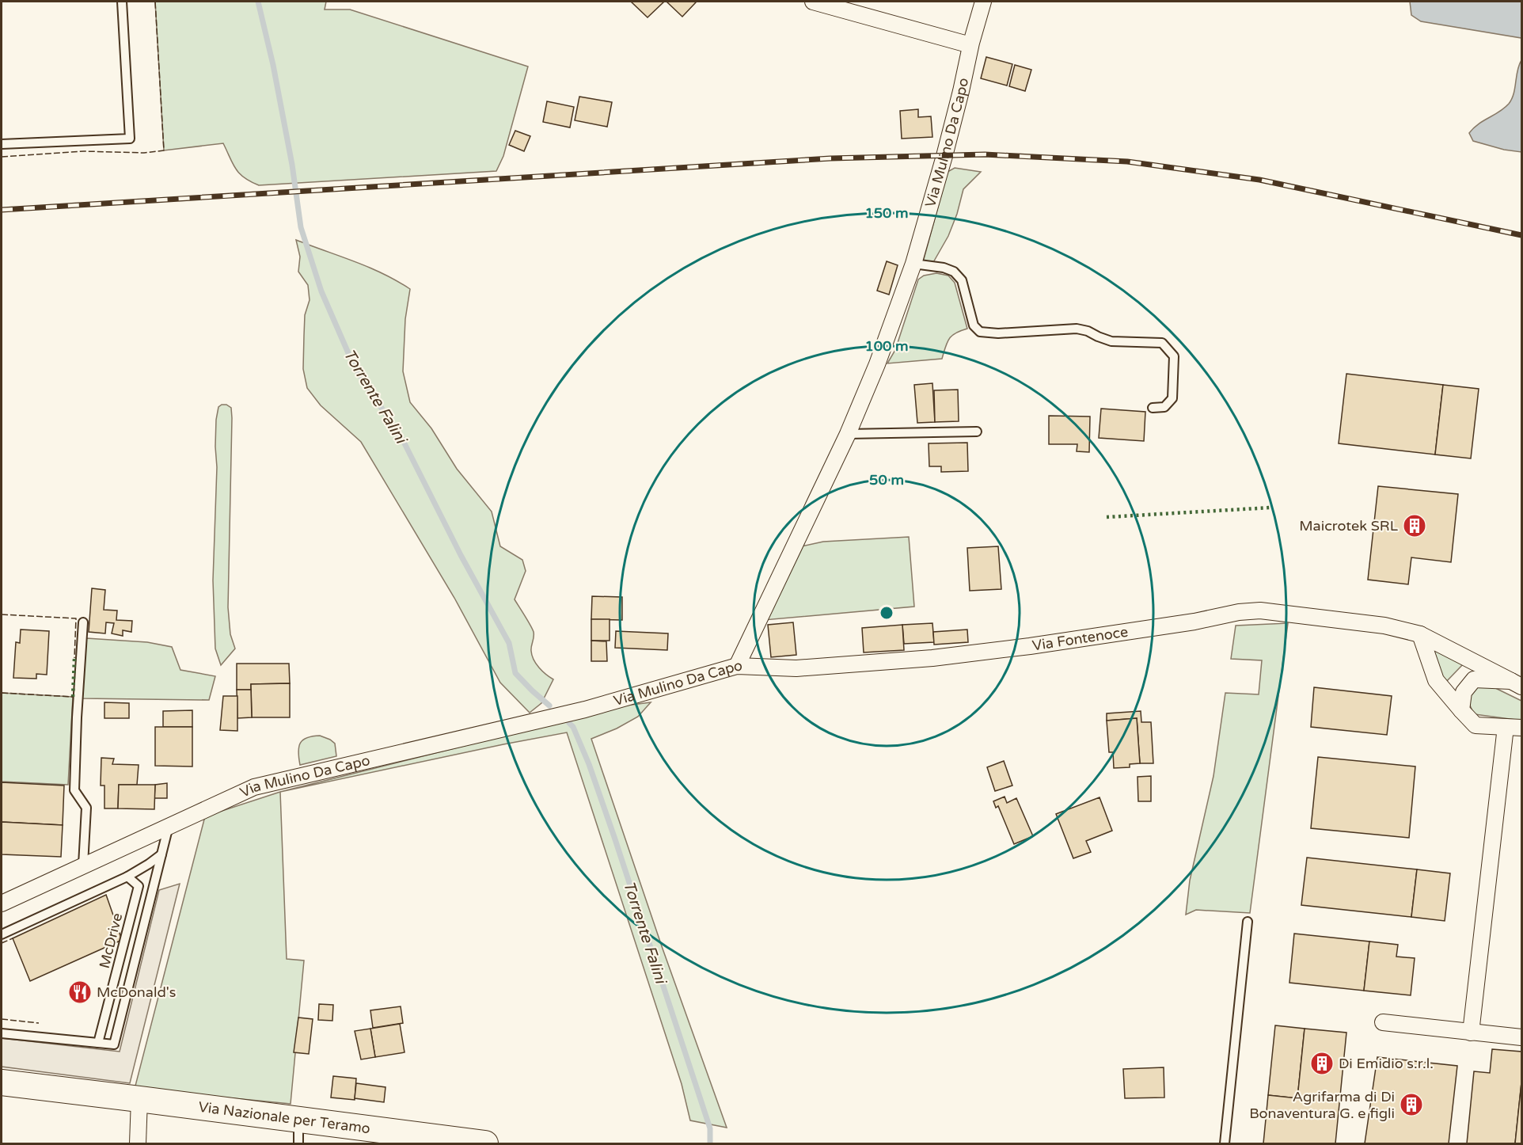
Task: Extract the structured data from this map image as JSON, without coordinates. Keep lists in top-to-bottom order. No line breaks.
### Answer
{"streets":{"main road":["Via Nazionale per Teramo"],"street":["Via Mulino Da Capo","Via Fontenoce"],"lane":["McDrive"]},"crossings":[["Via Mulino Da Capo","Via Fontenoce"]],"water":["Torrente Falini"],"places":{"building":["Maicrotek SRL","Di Emidio s.r.l.","Agrifarma di Di Bonaventura G. e figli"],"restaurant":["McDonald's"]},"rings":["150 m","100 m","50 m"]}
